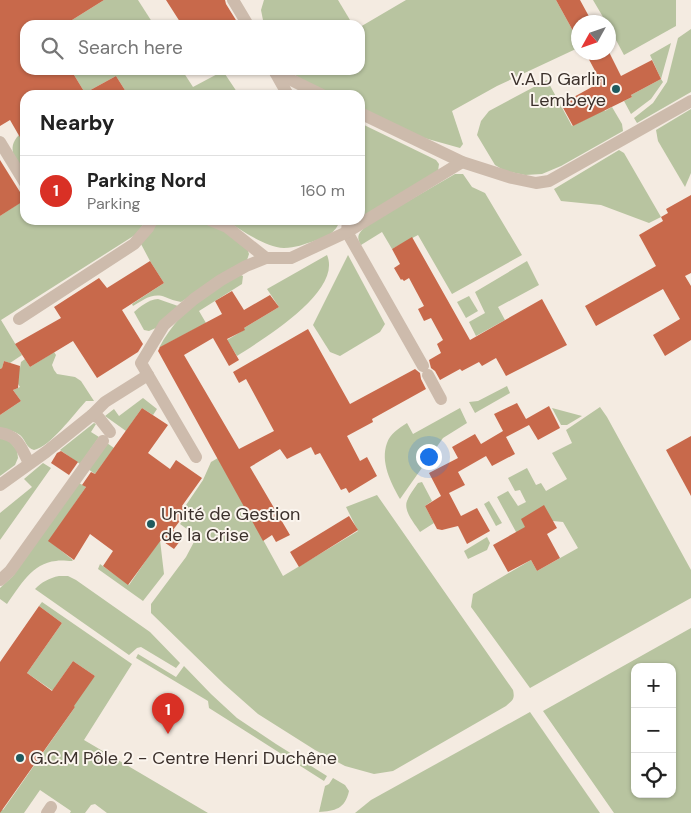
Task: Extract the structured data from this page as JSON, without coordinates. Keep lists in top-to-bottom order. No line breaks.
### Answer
{"places":["V.A.D Garlin Lembeye","Unité de Gestion de la Crise","G.C.M Pôle 2 - Centre Henri Duchêne"],"north":"bottom left","page":{"search":"Search here","heading":"Nearby","list":[{"mark":"1","name":"Parking Nord","note":"Parking","value":"160 m"}],"map_buttons":["+","−"],"pins":"1"}}
